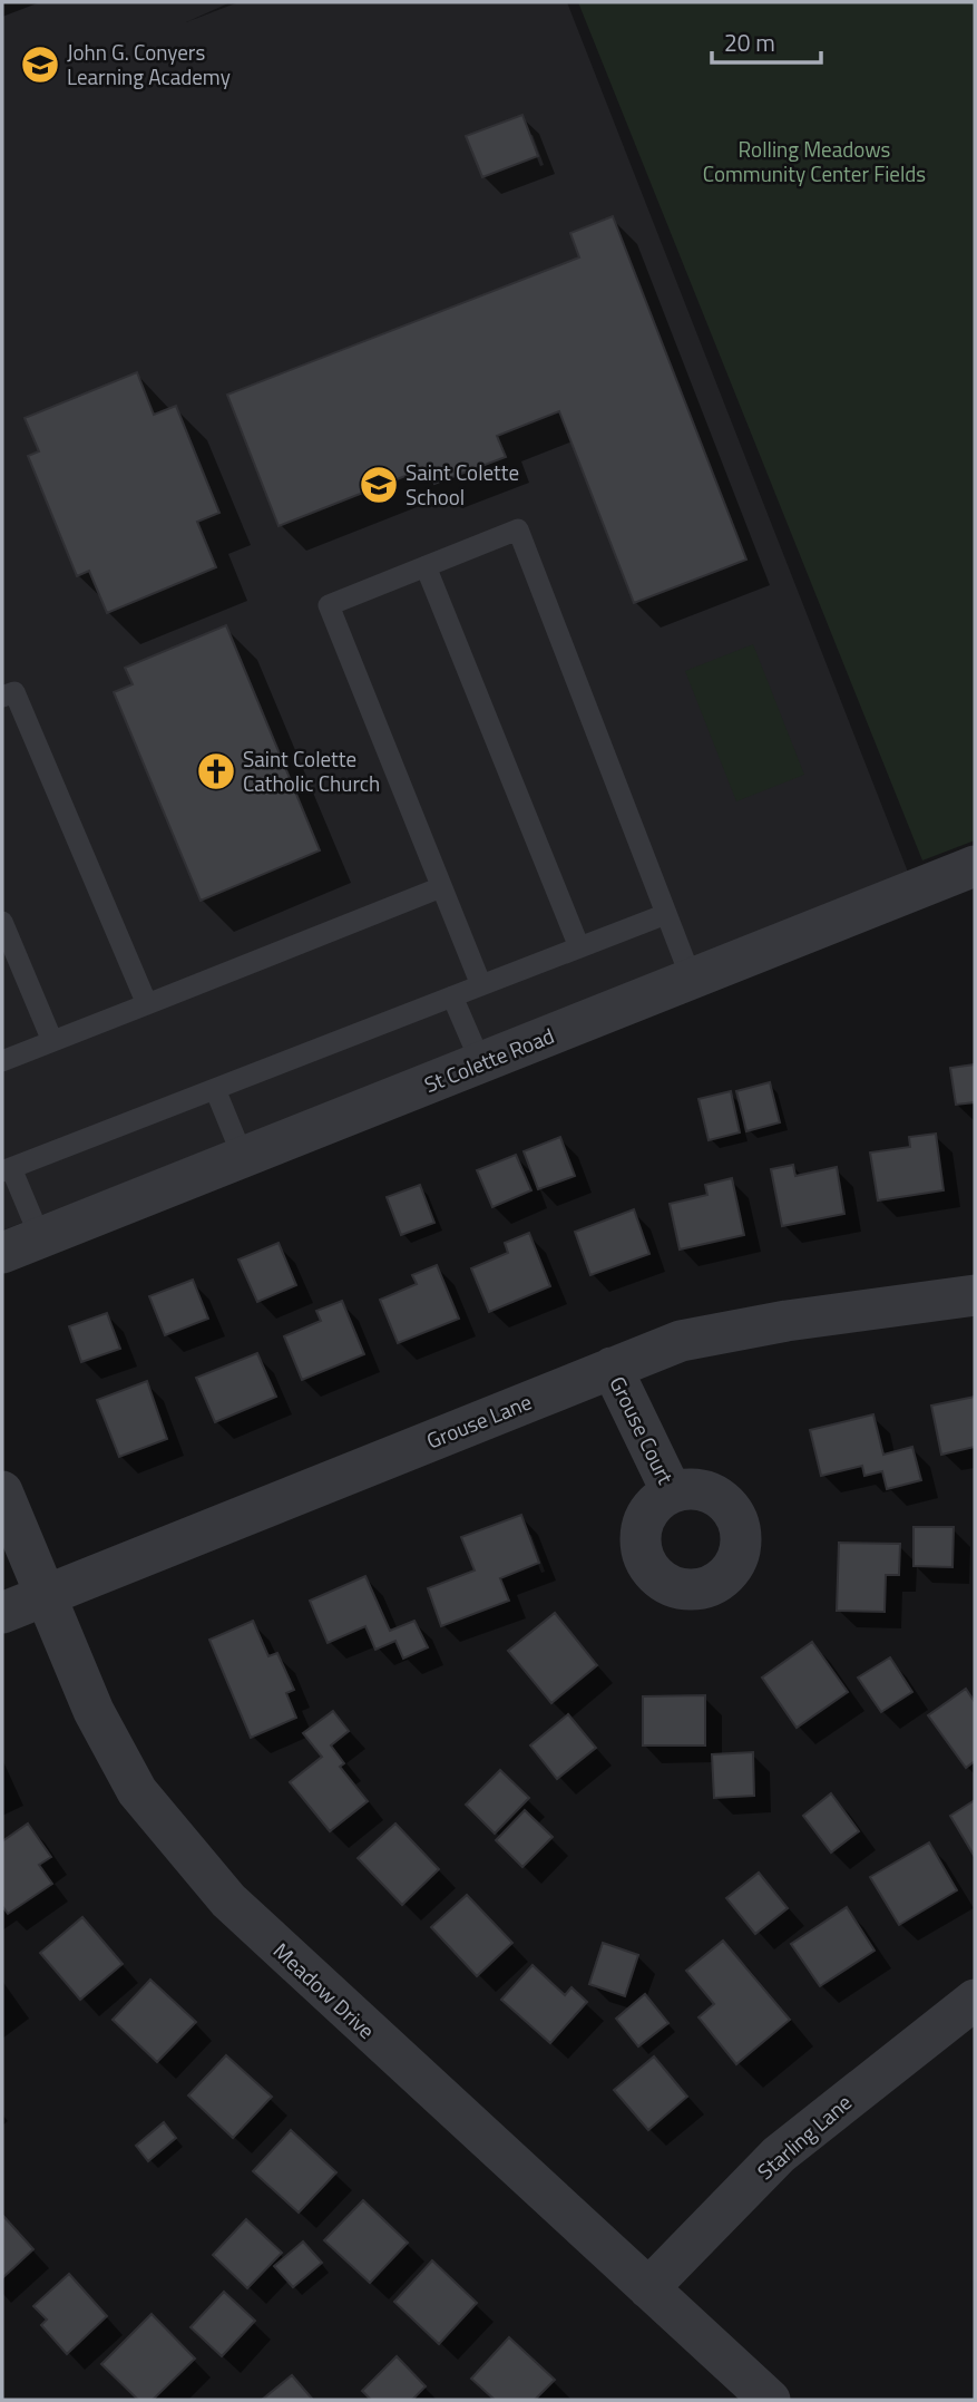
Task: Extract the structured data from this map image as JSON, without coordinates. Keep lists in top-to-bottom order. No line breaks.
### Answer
{"streets":{"street":["St Colette Road","Grouse Lane","Grouse Court","Meadow Drive","Starling Lane"]},"crossings":[["Grouse Lane","Grouse Court"],["Grouse Lane","Meadow Drive"],["Meadow Drive","Starling Lane"]],"parks":["Rolling Meadows Community Center Fields"],"places":{"school or university":["John G. Conyers Learning Academy","Saint Colette School"],"church":["Saint Colette Catholic Church"]},"scale_bar":"20 m"}
